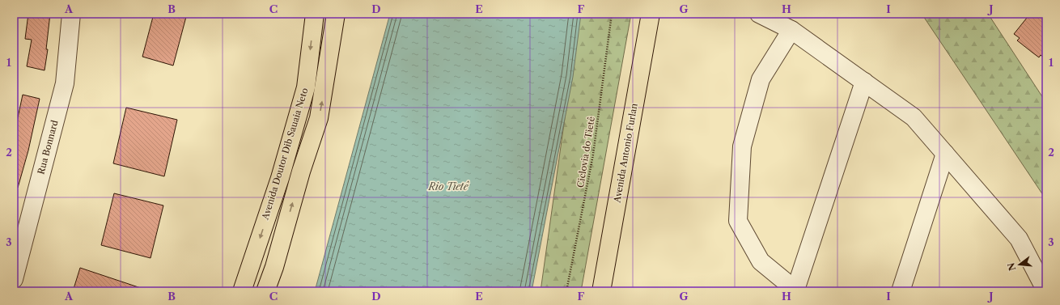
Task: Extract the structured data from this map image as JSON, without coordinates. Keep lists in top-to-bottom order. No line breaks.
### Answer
{"streets":{"main road":["Avenida Antonio Furlan","Avenida Doutor Dib Sauaia Neto"],"lane":["Rua Bonnard"],"path":["Ciclovia do Tietê"]},"water":["Rio Tietê"],"north":"left","grid":{"columns":["A","B","C","D","E","F","G","H","I","J"],"rows":["1","2","3"]}}
